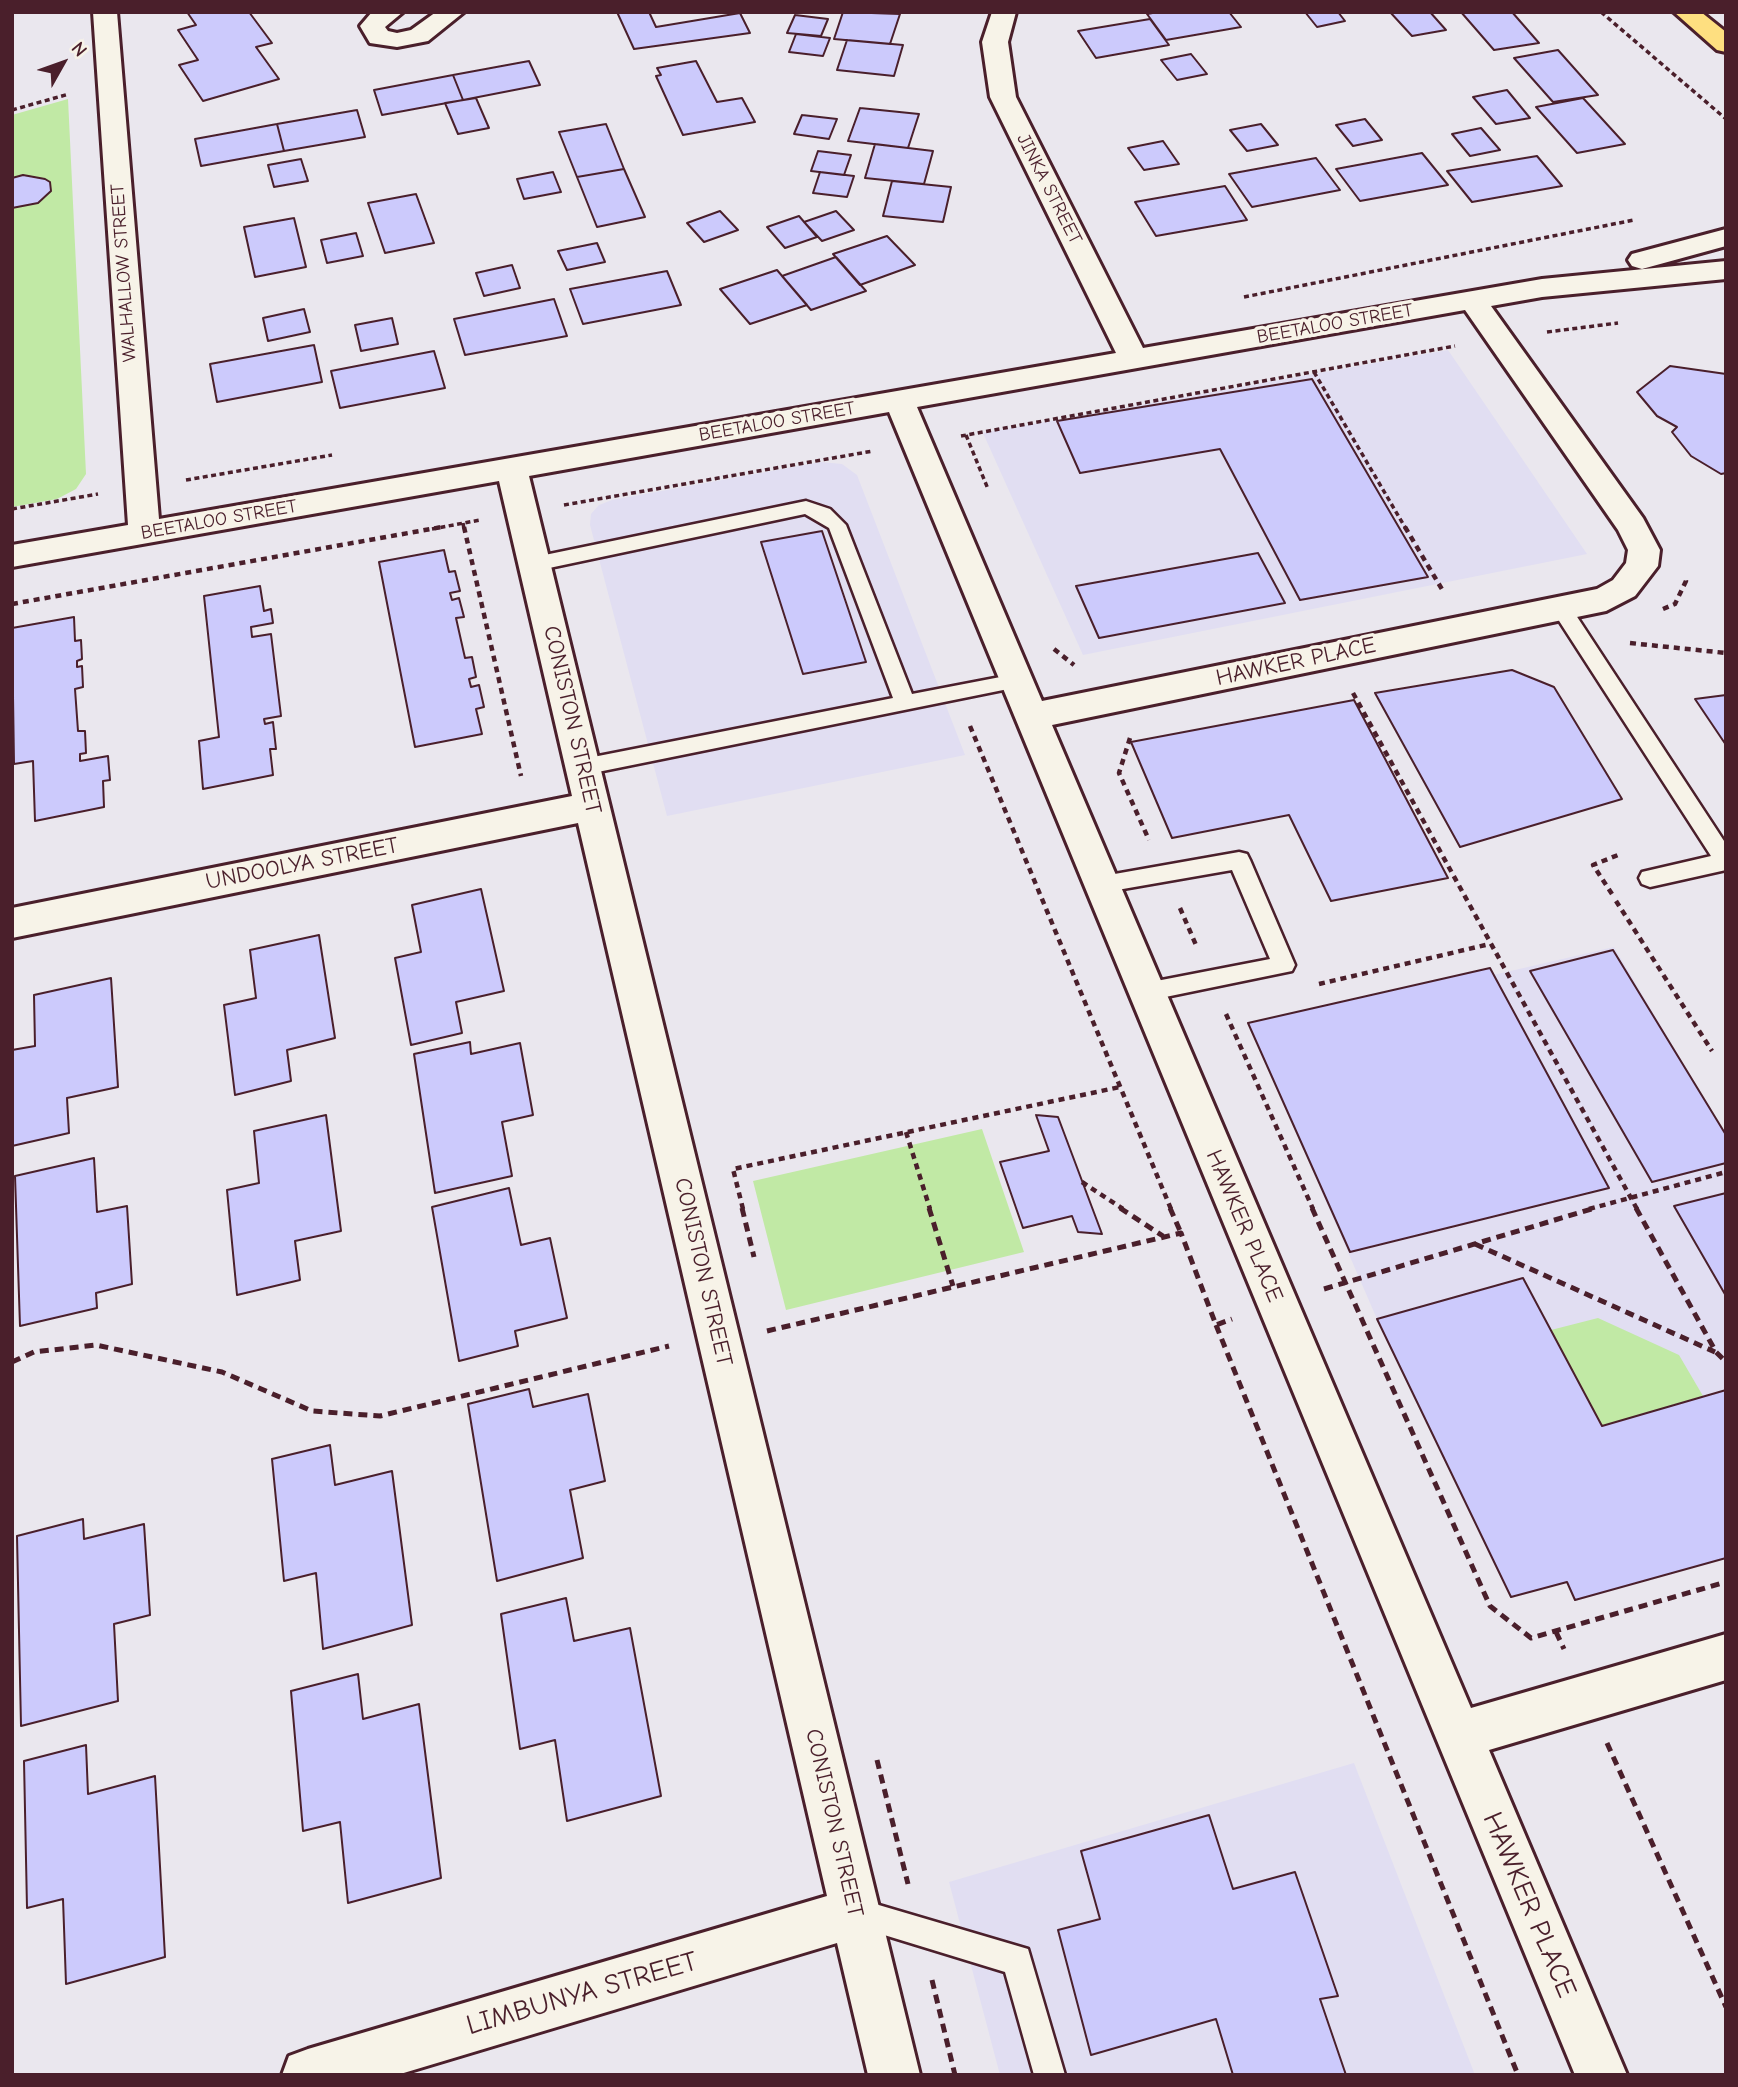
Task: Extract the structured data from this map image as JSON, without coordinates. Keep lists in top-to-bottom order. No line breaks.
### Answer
{"streets":{"street":["JINKA STREET","WALHALLOW STREET","BEETALOO STREET","HAWKER PLACE","CONISTON STREET","UNDOOLYA STREET","LIMBUNYA STREET"]},"crossings":[["JINKA STREET","BEETALOO STREET"],["WALHALLOW STREET","BEETALOO STREET"],["BEETALOO STREET","HAWKER PLACE"],["BEETALOO STREET","CONISTON STREET"],["CONISTON STREET","UNDOOLYA STREET"],["CONISTON STREET","LIMBUNYA STREET"]],"north":"top right"}
